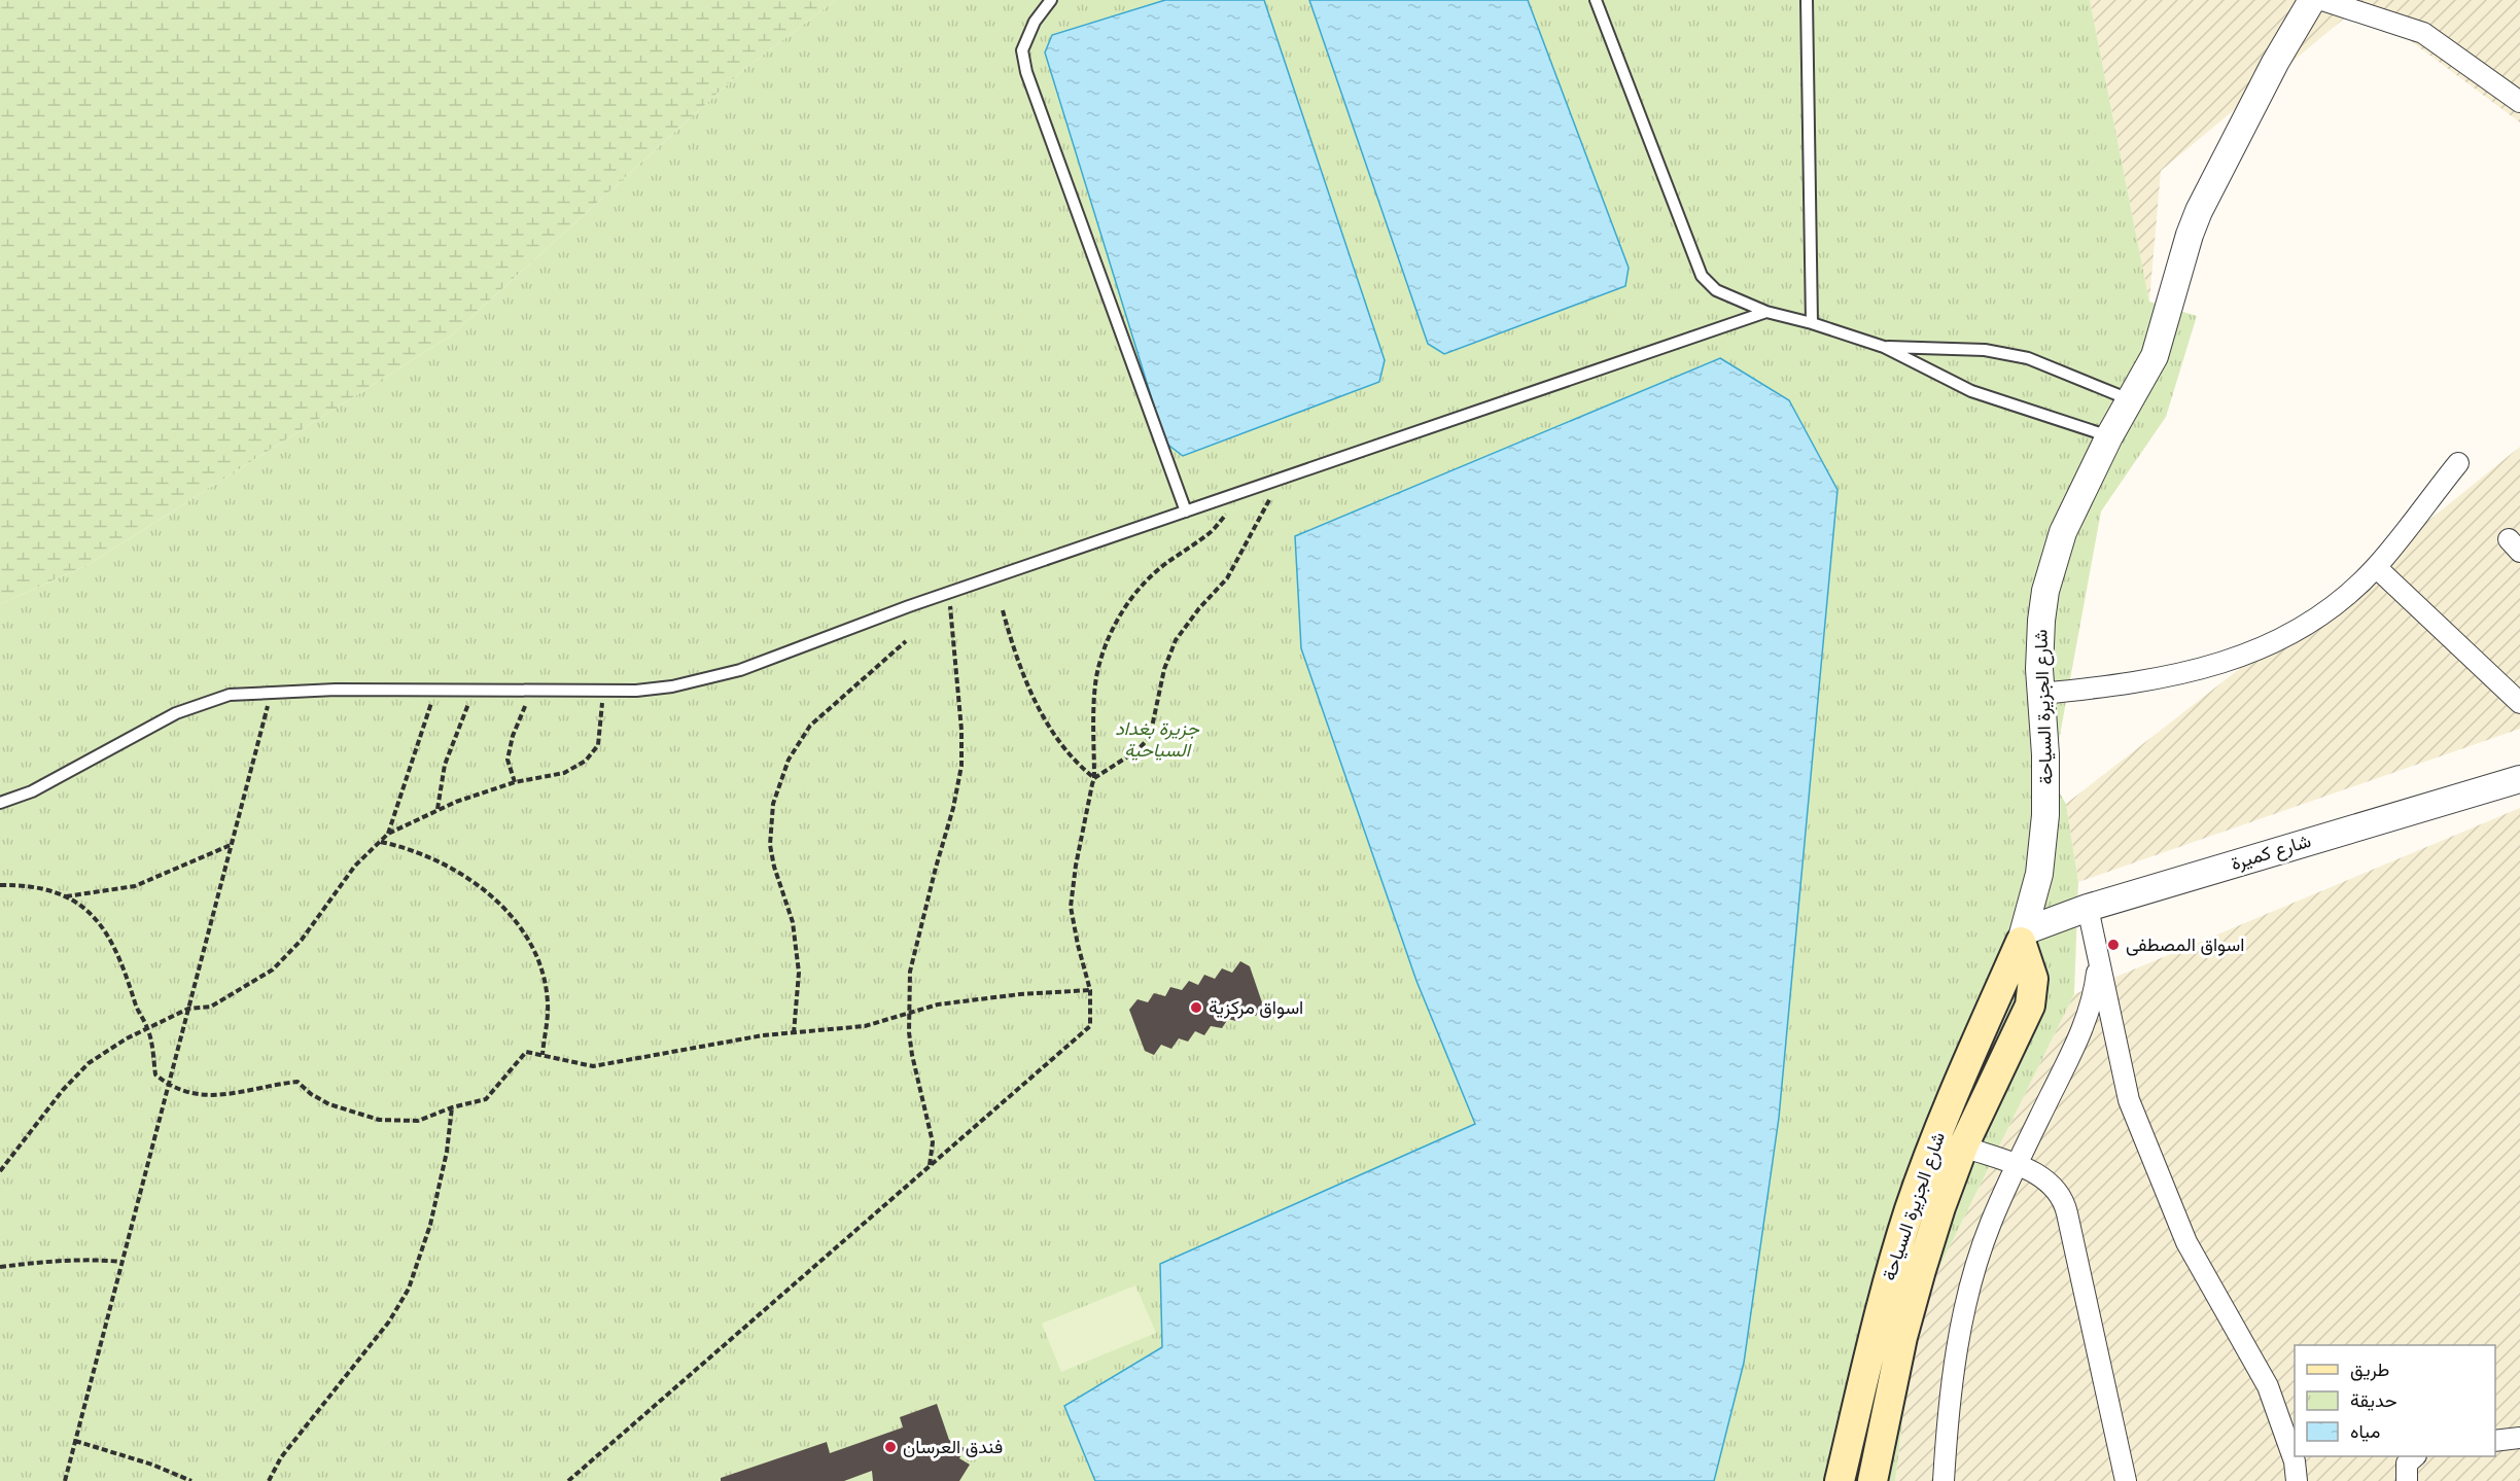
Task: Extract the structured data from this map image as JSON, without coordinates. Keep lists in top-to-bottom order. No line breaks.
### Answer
{"streets":{"main road":["شارع الجزيرة السياحة"],"street":["شارع كميرة"]},"crossings":[["شارع الجزيرة السياحة","شارع كميرة"]],"parks":["جزيرة بغداد السياحية"],"places":["اسواق المصطفى","اسواق مركزية","فندق العرسان"],"legend":["طريق","حديقة","مياه"]}
